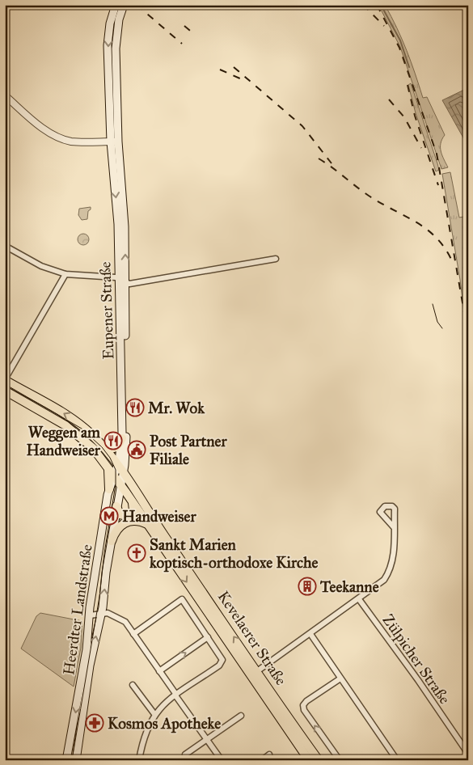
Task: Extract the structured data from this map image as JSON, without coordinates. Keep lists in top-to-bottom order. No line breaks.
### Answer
{"streets":{"main road":["Eupener Straße","Heerdter Landstraße","Kevelaerer Straße"],"street":["Zülpicher Straße"]},"crossings":[["Eupener Straße","Heerdter Landstraße"],["Eupener Straße","Kevelaerer Straße"],["Heerdter Landstraße","Kevelaerer Straße"]],"places":{"restaurant":["Mr. Wok","Weggen am Handweiser"],"public building":["Post Partner Filiale"],"metro station":["Handweiser"],"church":["Sankt Marien koptisch-orthodoxe Kirche"],"building":["Teekanne"],"pharmacy":["Kosmos Apotheke"]}}
